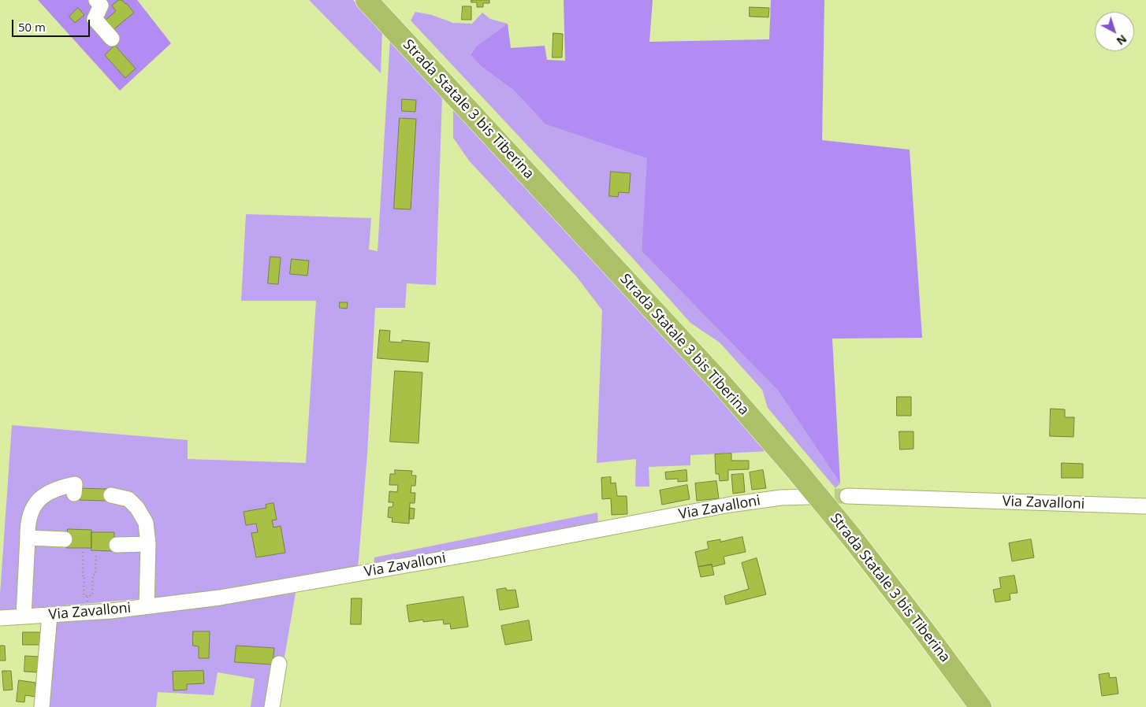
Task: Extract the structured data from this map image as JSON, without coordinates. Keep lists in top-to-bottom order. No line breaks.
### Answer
{"streets":{"highway":["Strada Statale 3 bis Tiberina"],"street":["Via Zavalloni"]},"scale_bar":"50 m","north":"bottom right"}
